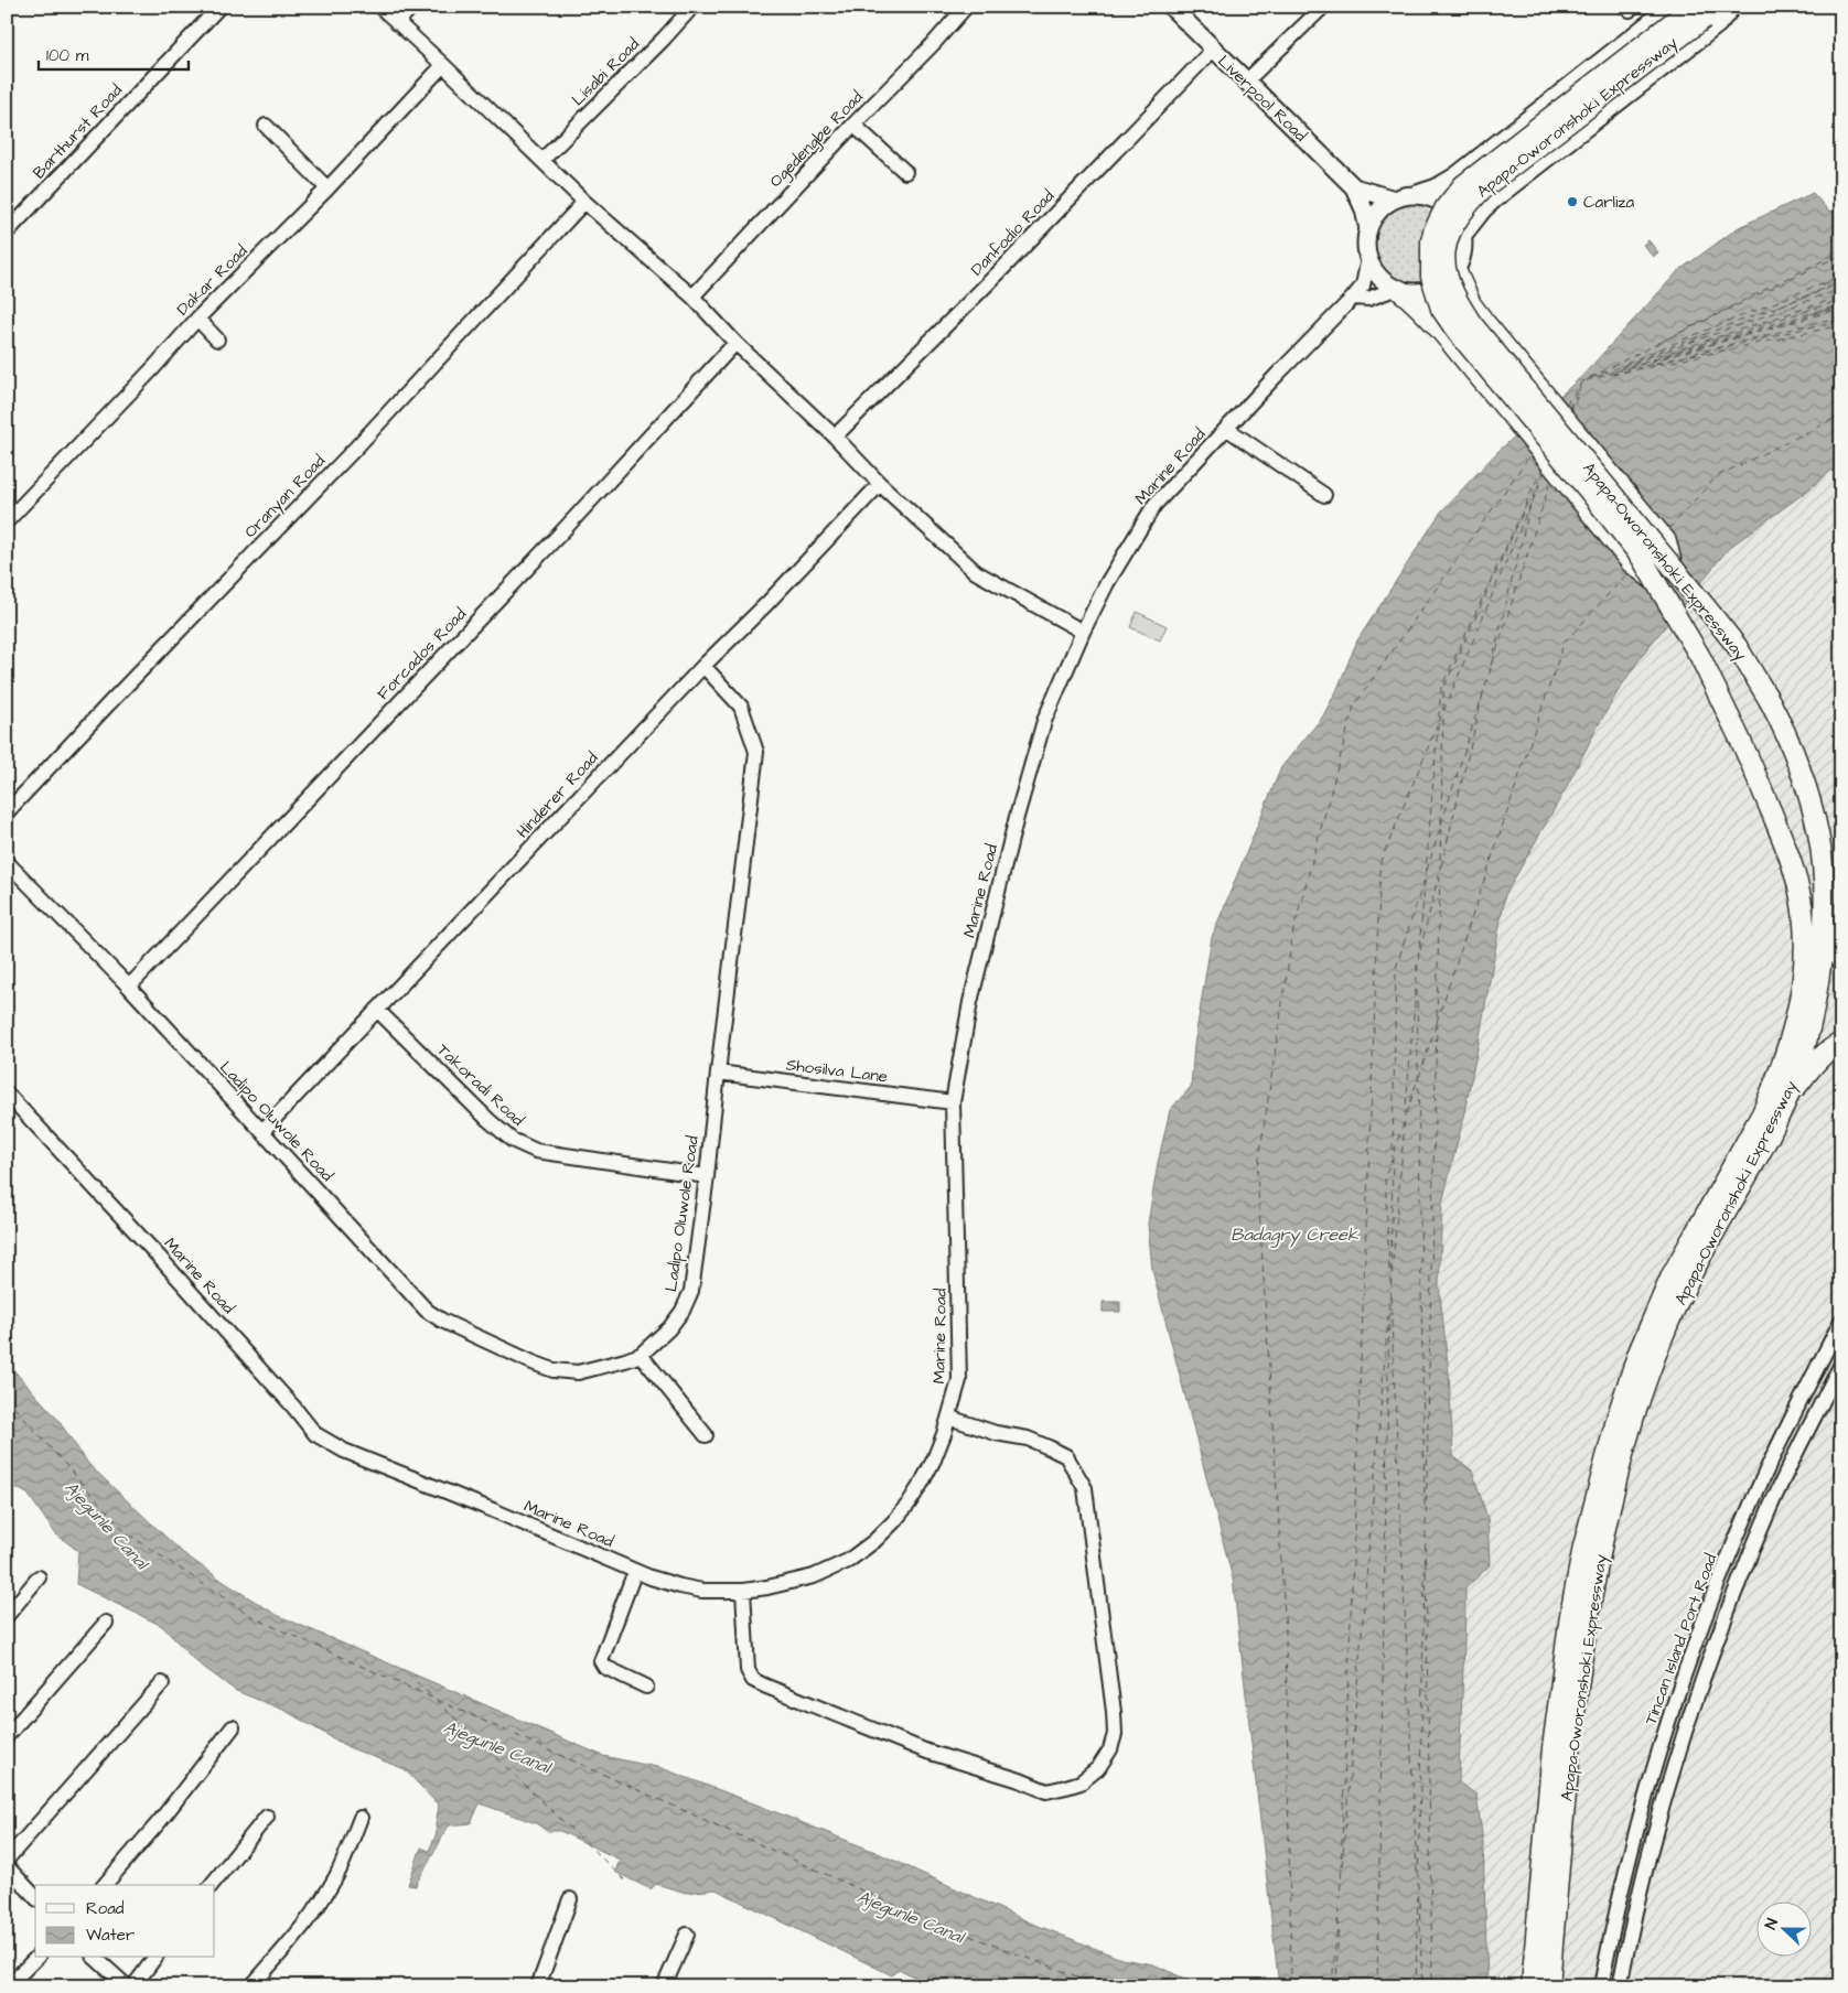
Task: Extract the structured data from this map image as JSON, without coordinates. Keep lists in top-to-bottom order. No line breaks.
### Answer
{"streets":{"highway":["Apapa-Oworonshoki Expressway"],"main road":["Liverpool Road"],"street":["Lisabi Road","Barthurst Road","Ogedengbe Road","Danfodio Road","Dakar Road","Marine Road","Oranyan Road","Forcados Road","Hinderer Road","Shosilva Lane","Takoradi Road","Ladipo Oluwole Road","Tincan Island Port Road"]},"crossings":[["Liverpool Road","Danfodio Road"],["Liverpool Road","Marine Road"],["Marine Road","Shosilva Lane"],["Forcados Road","Ladipo Oluwole Road"],["Hinderer Road","Takoradi Road"],["Hinderer Road","Ladipo Oluwole Road"],["Shosilva Lane","Ladipo Oluwole Road"],["Takoradi Road","Ladipo Oluwole Road"]],"water":["Badagry Creek","Ajegunle Canal"],"places":["Carliza"],"legend":["Road","Water"],"scale_bar":"100 m","north":"left"}
